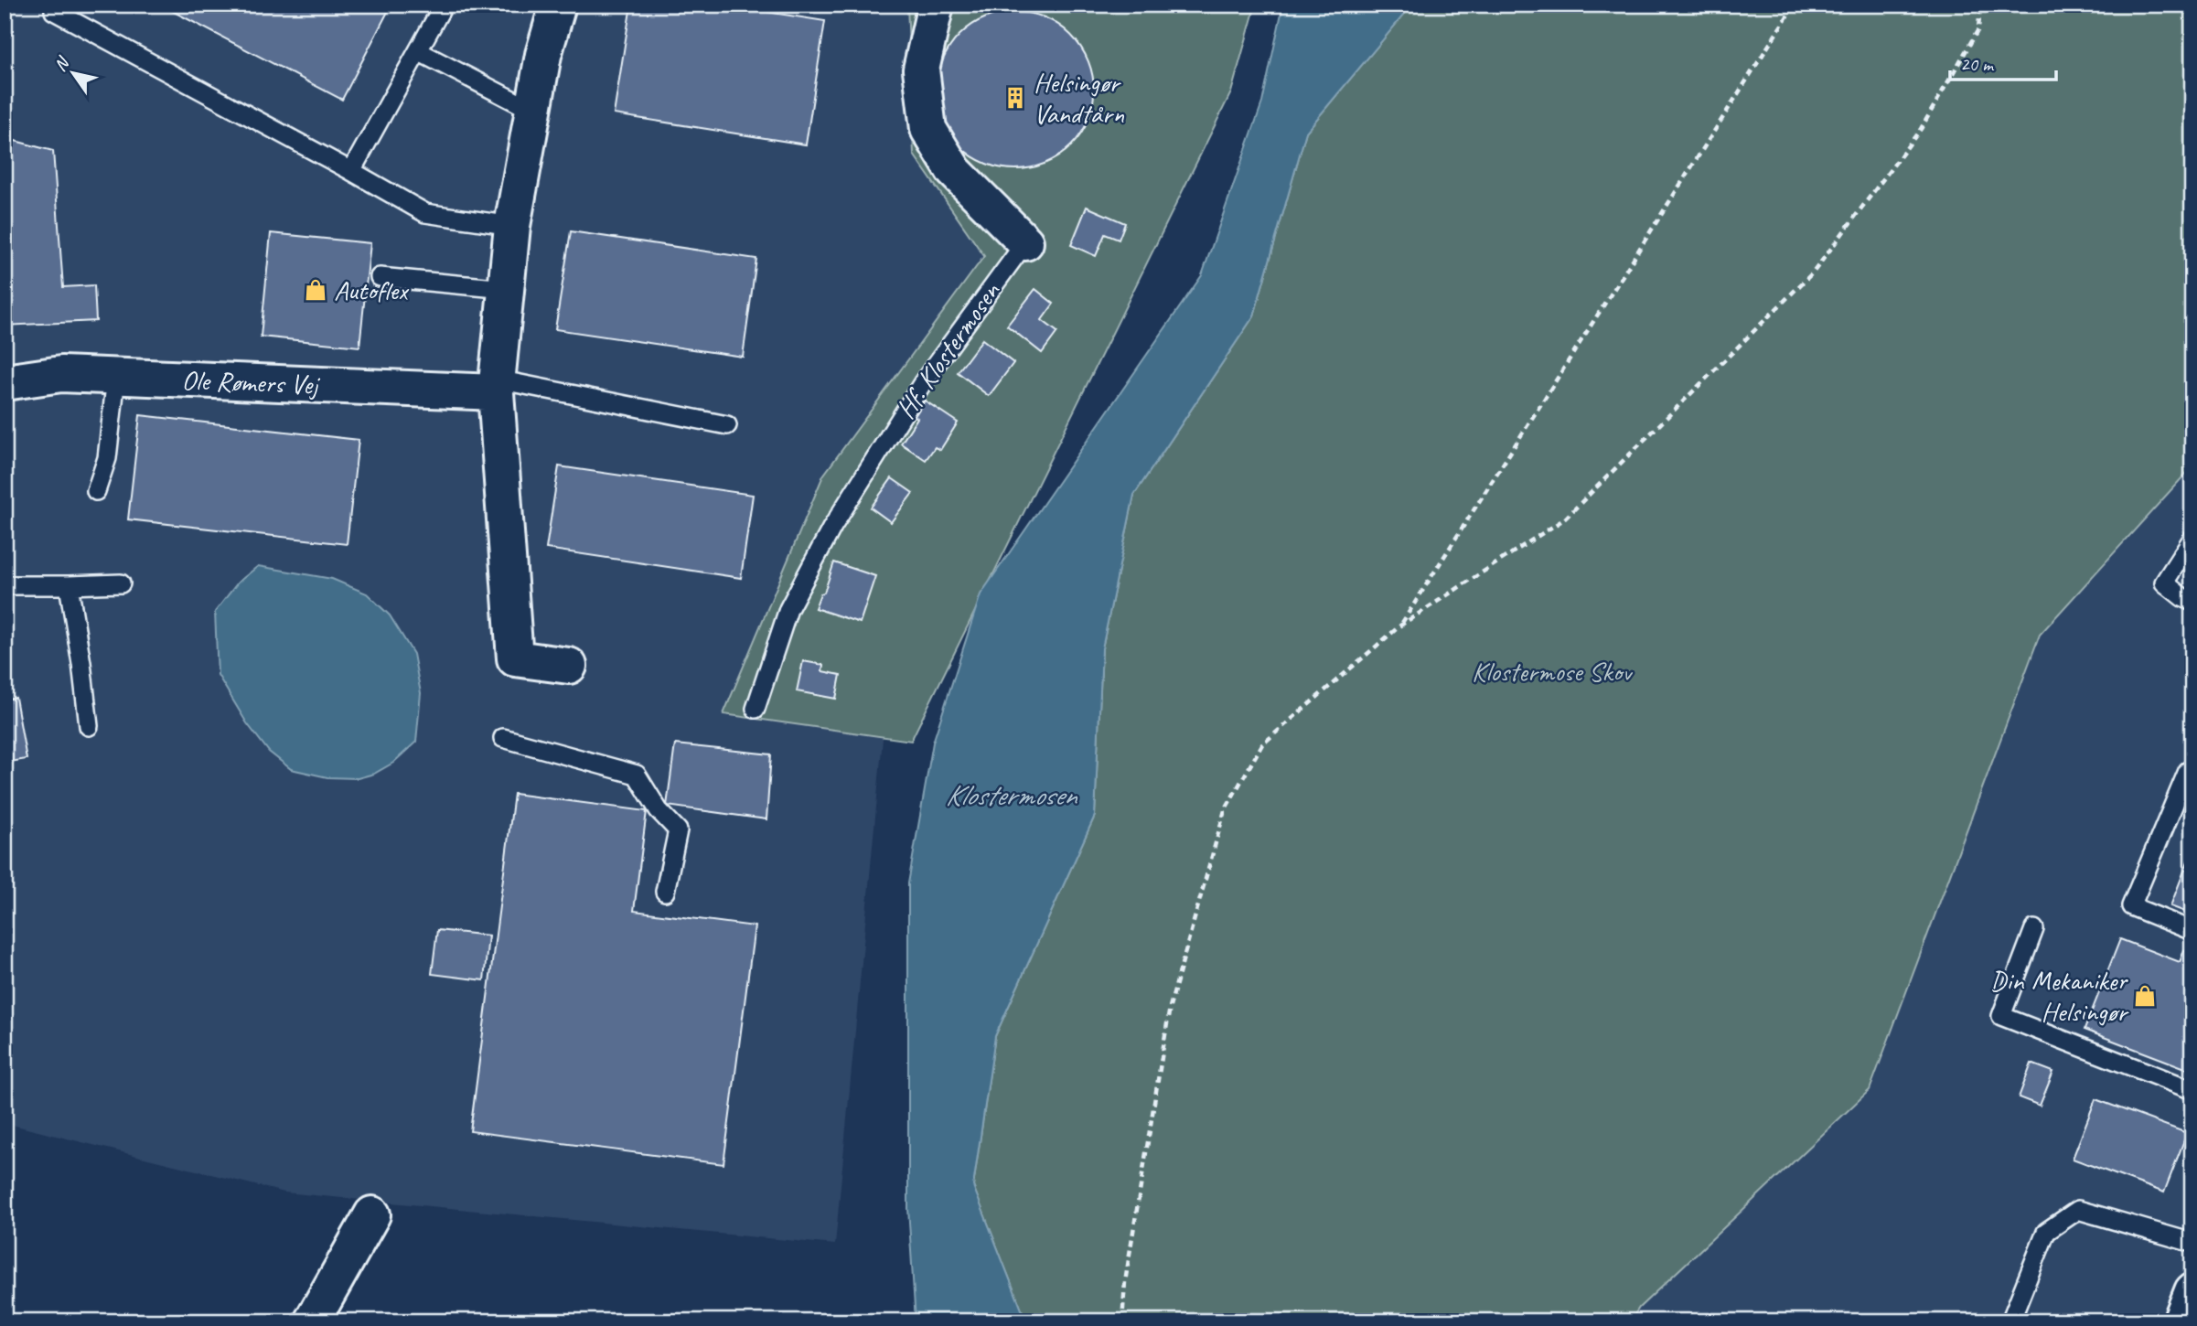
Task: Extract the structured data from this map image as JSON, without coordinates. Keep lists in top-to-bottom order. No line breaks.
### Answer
{"streets":{"street":["Hf. Klostermosen","Ole Rømers Vej"]},"water":["Klostermosen"],"parks":["Klostermose Skov"],"places":{"building":["Helsingør Vandtårn"],"shop":["Autoflex","Din Mekaniker Helsingør"]},"scale_bar":"20 m","north":"top left"}
